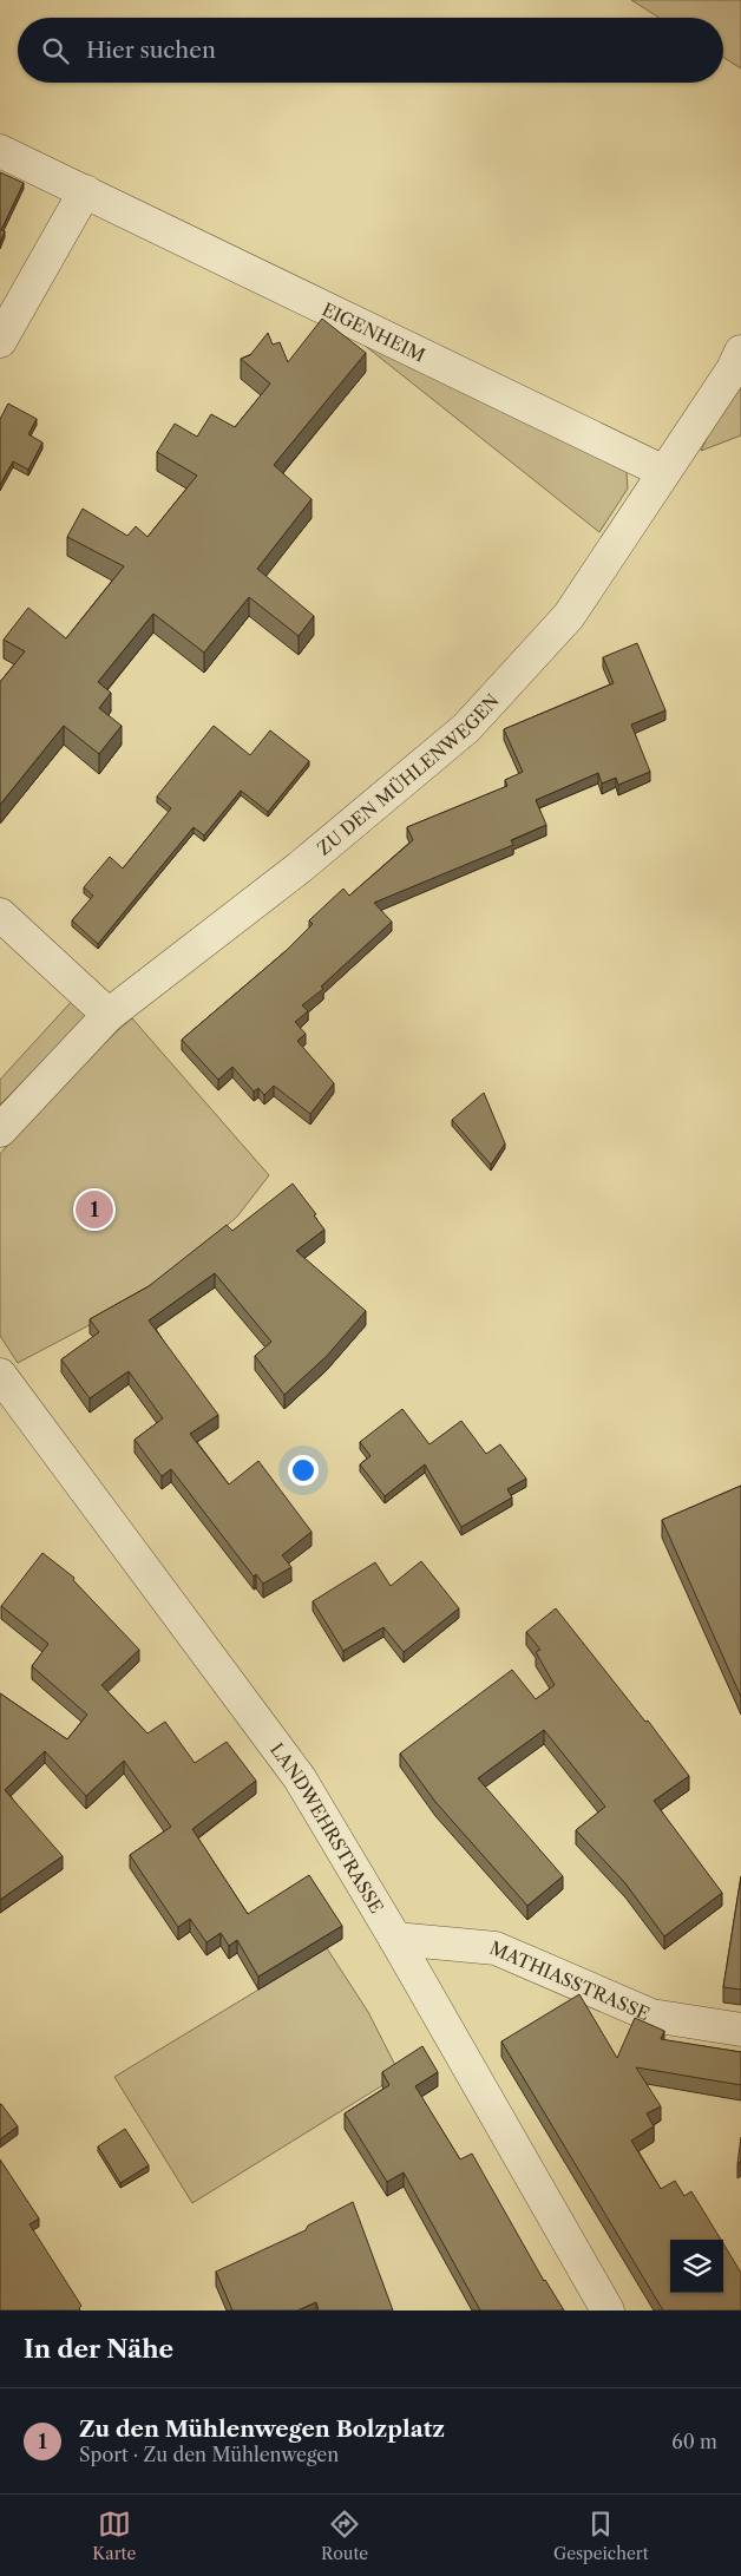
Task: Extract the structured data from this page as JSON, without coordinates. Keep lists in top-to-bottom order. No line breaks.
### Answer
{"streets":{"street":["EIGENHEIM","ZU DEN MÜHLENWEGEN","LANDWEHRSTRASSE","MATHIASSTRASSE"]},"crossings":[["EIGENHEIM","ZU DEN MÜHLENWEGEN"],["LANDWEHRSTRASSE","MATHIASSTRASSE"]],"page":{"search":"Hier suchen","pins":"1","heading":"In der Nähe","list":[{"mark":"1","name":"Zu den Mühlenwegen Bolzplatz","note":"Sport · Zu den Mühlenwegen","value":"60 m"}],"nav":["Karte","Route","Gespeichert"]}}
